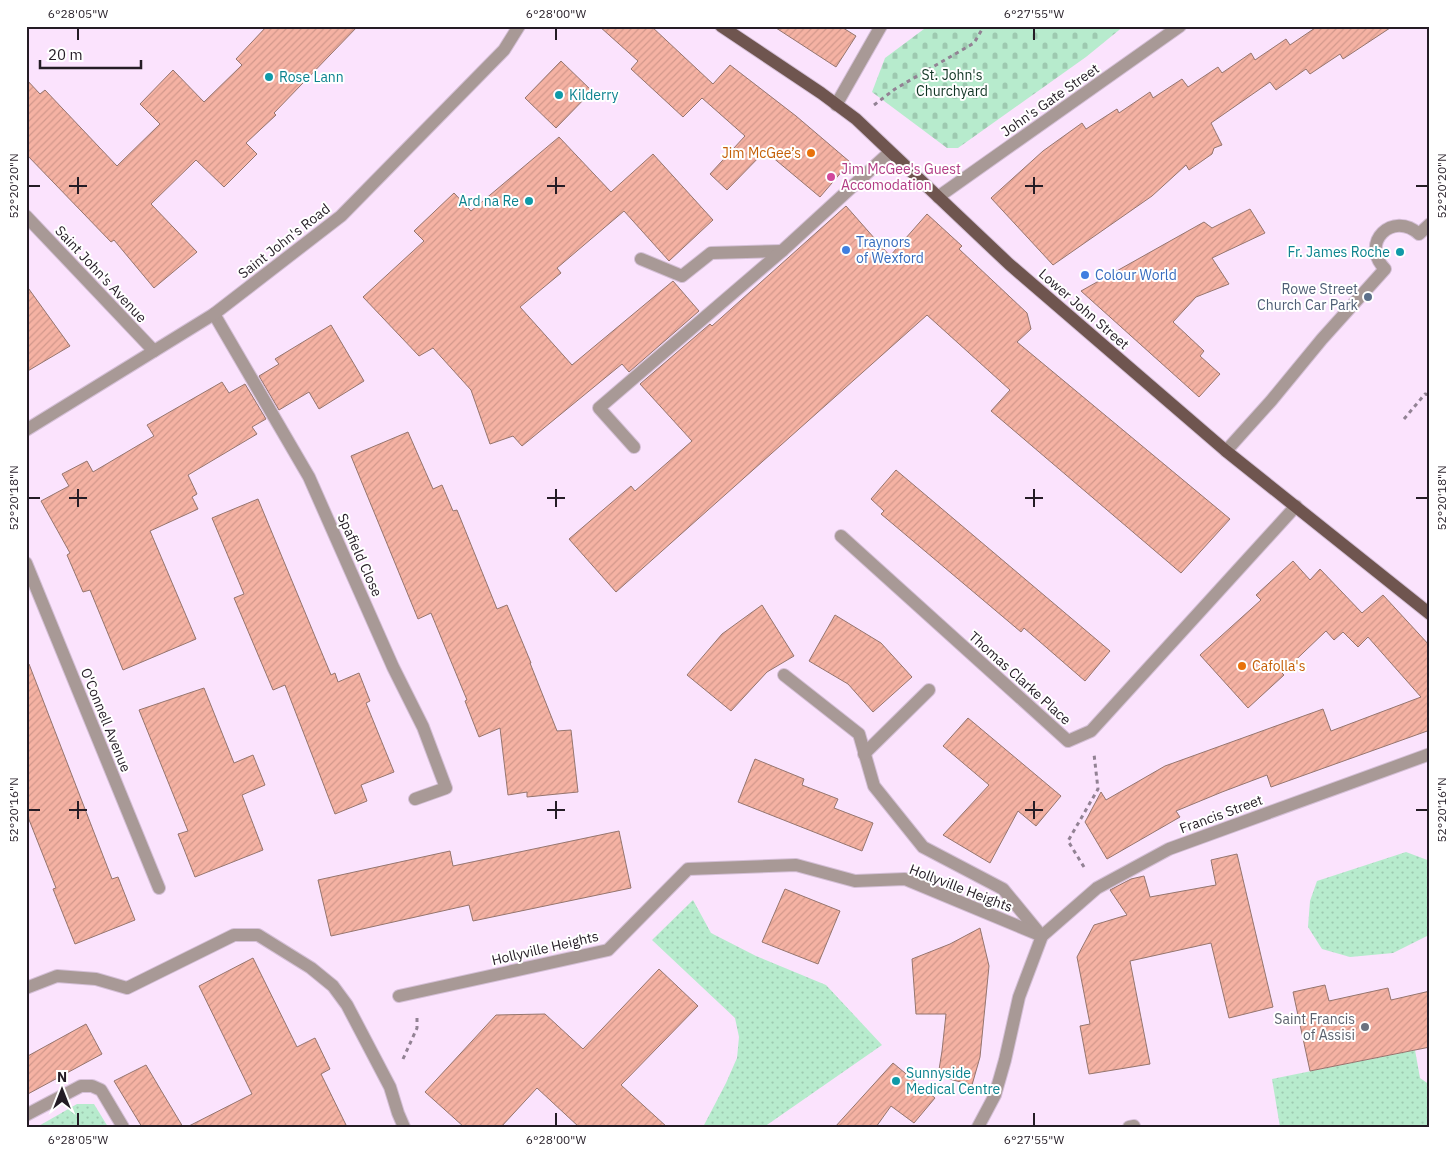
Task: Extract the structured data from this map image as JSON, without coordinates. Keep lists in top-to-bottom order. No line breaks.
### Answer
{"streets":{"main road":["Lower John Street"],"street":["John's Gate Street","Saint John's Road","Saint John's Avenue","Spafield Close","Thomas Clarke Place","O'Connell Avenue","Francis Street","Hollyville Heights"]},"crossings":[["John's Gate Street","Lower John Street"],["Saint John's Road","Saint John's Avenue"],["Saint John's Road","Spafield Close"],["Lower John Street","Thomas Clarke Place"],["Francis Street","Hollyville Heights"]],"parks":["St. John's Churchyard"],"places":["Rose Lann","Kilderry","Jim McGee’s","Jim McGee's Guest Accomodation","Ard na Re","Traynors of Wexford","Fr. James Roche","Colour World","Rowe Street Church Car Park","Cafolla's","Saint Francis of Assisi","Sunnyside Medical Centre"],"scale_bar":"20 m","north":"top","coordinates":["6°28'05\"W","6°28'00\"W","6°27'55\"W","52°20'20\"N","52°20'18\"N","52°20'16\"N"]}
